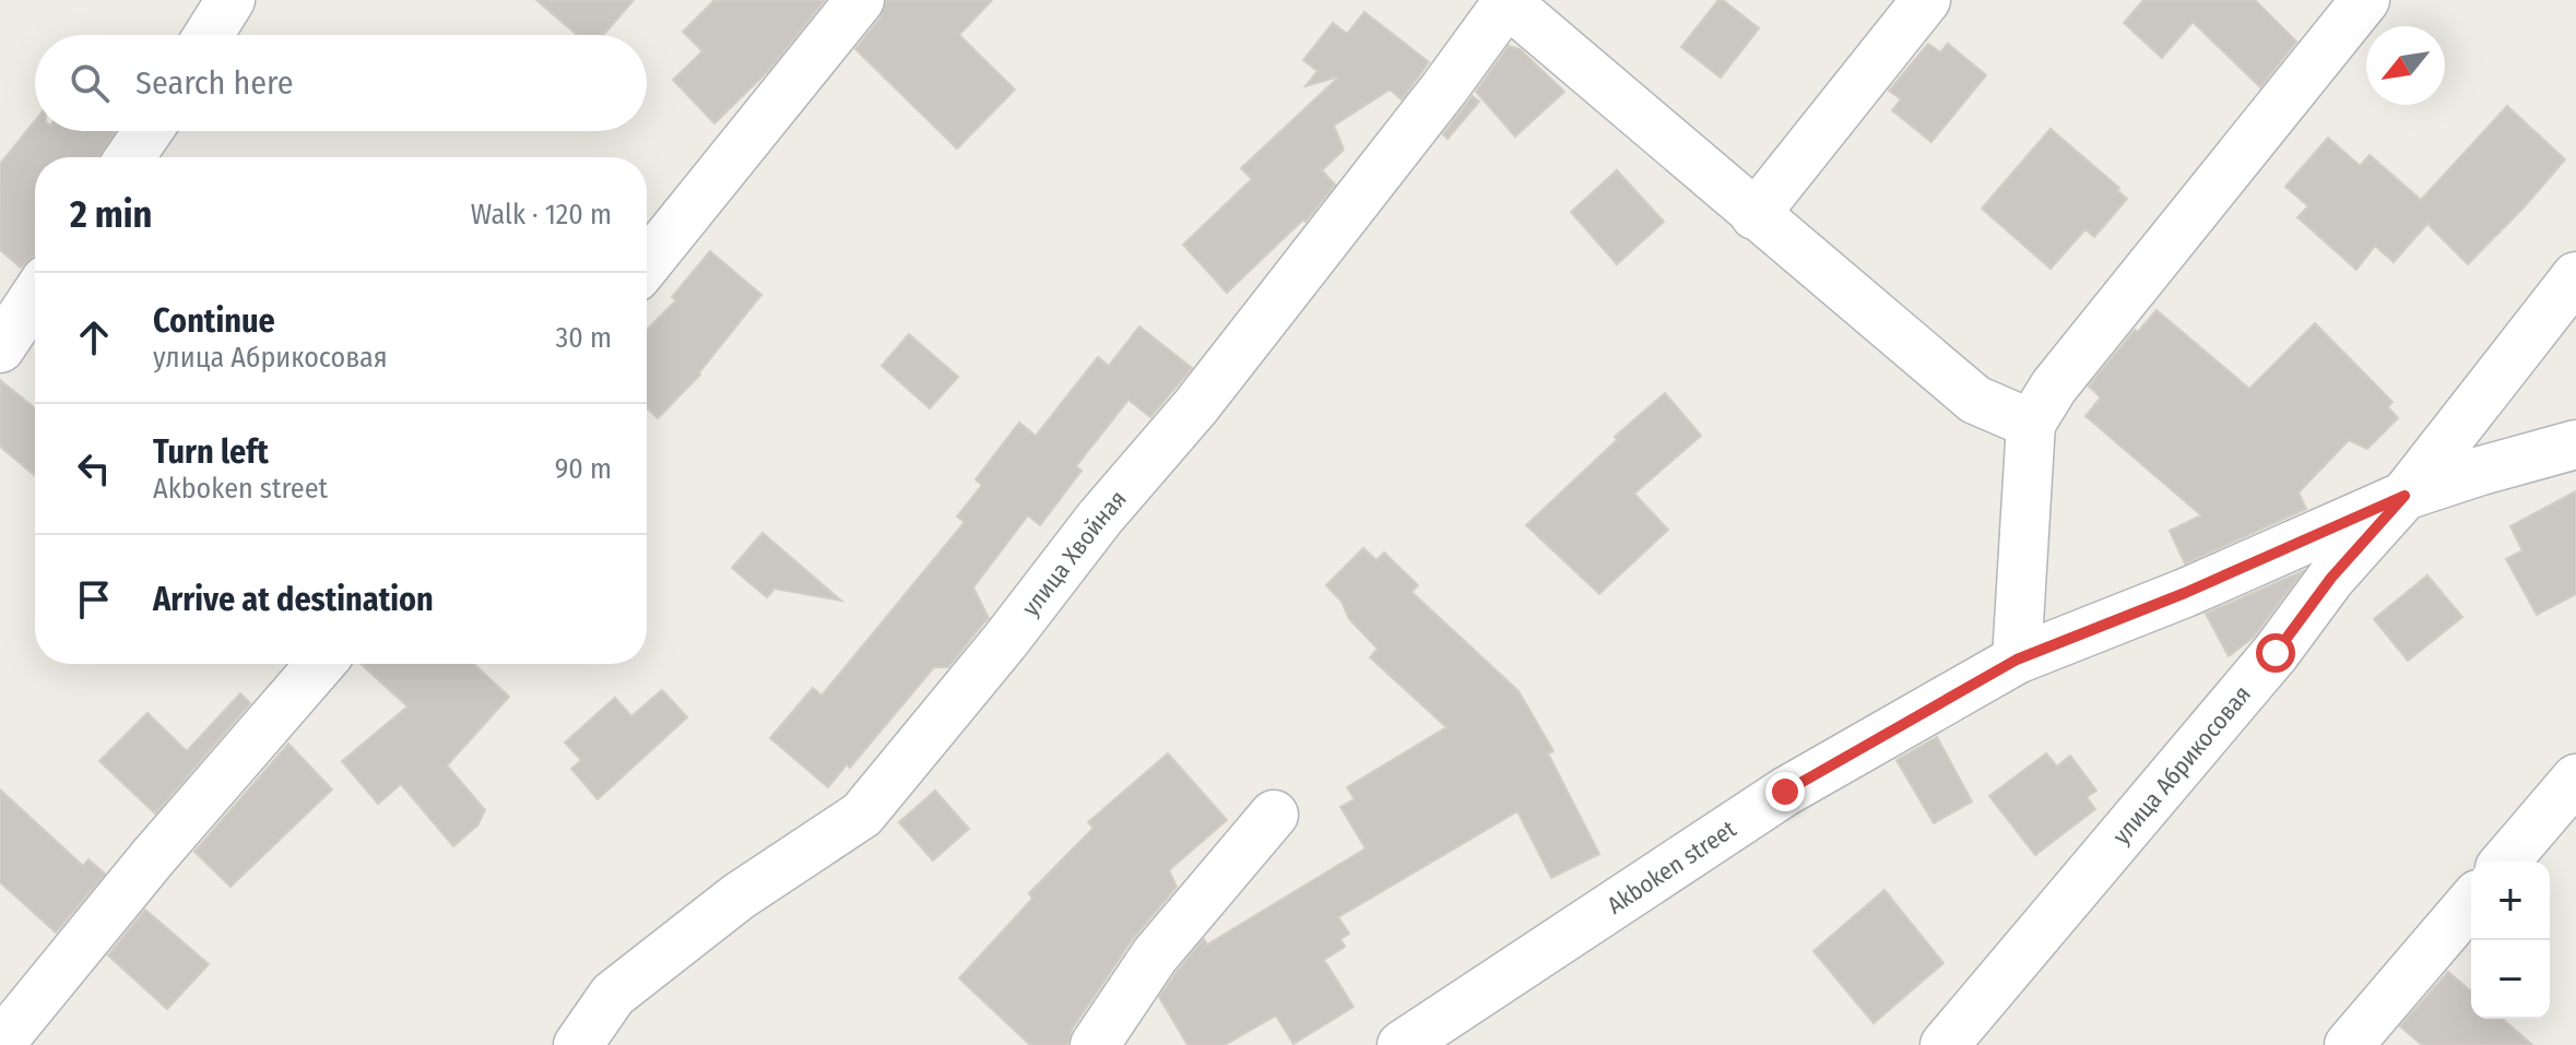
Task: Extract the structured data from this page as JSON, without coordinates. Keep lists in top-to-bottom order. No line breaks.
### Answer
{"streets":{"street":["улица Хвойная","улица Абрикосовая","Akboken street"]},"crossings":[["улица Абрикосовая","Akboken street"]],"north":"bottom left","page":{"search":"Search here","heading":["2 min","Walk · 120 m"],"list":[["Continue","улица Абрикосовая","30 m"],["Turn left","Akboken street","90 m"],"Arrive at destination"],"map_buttons":["+","−"]}}
